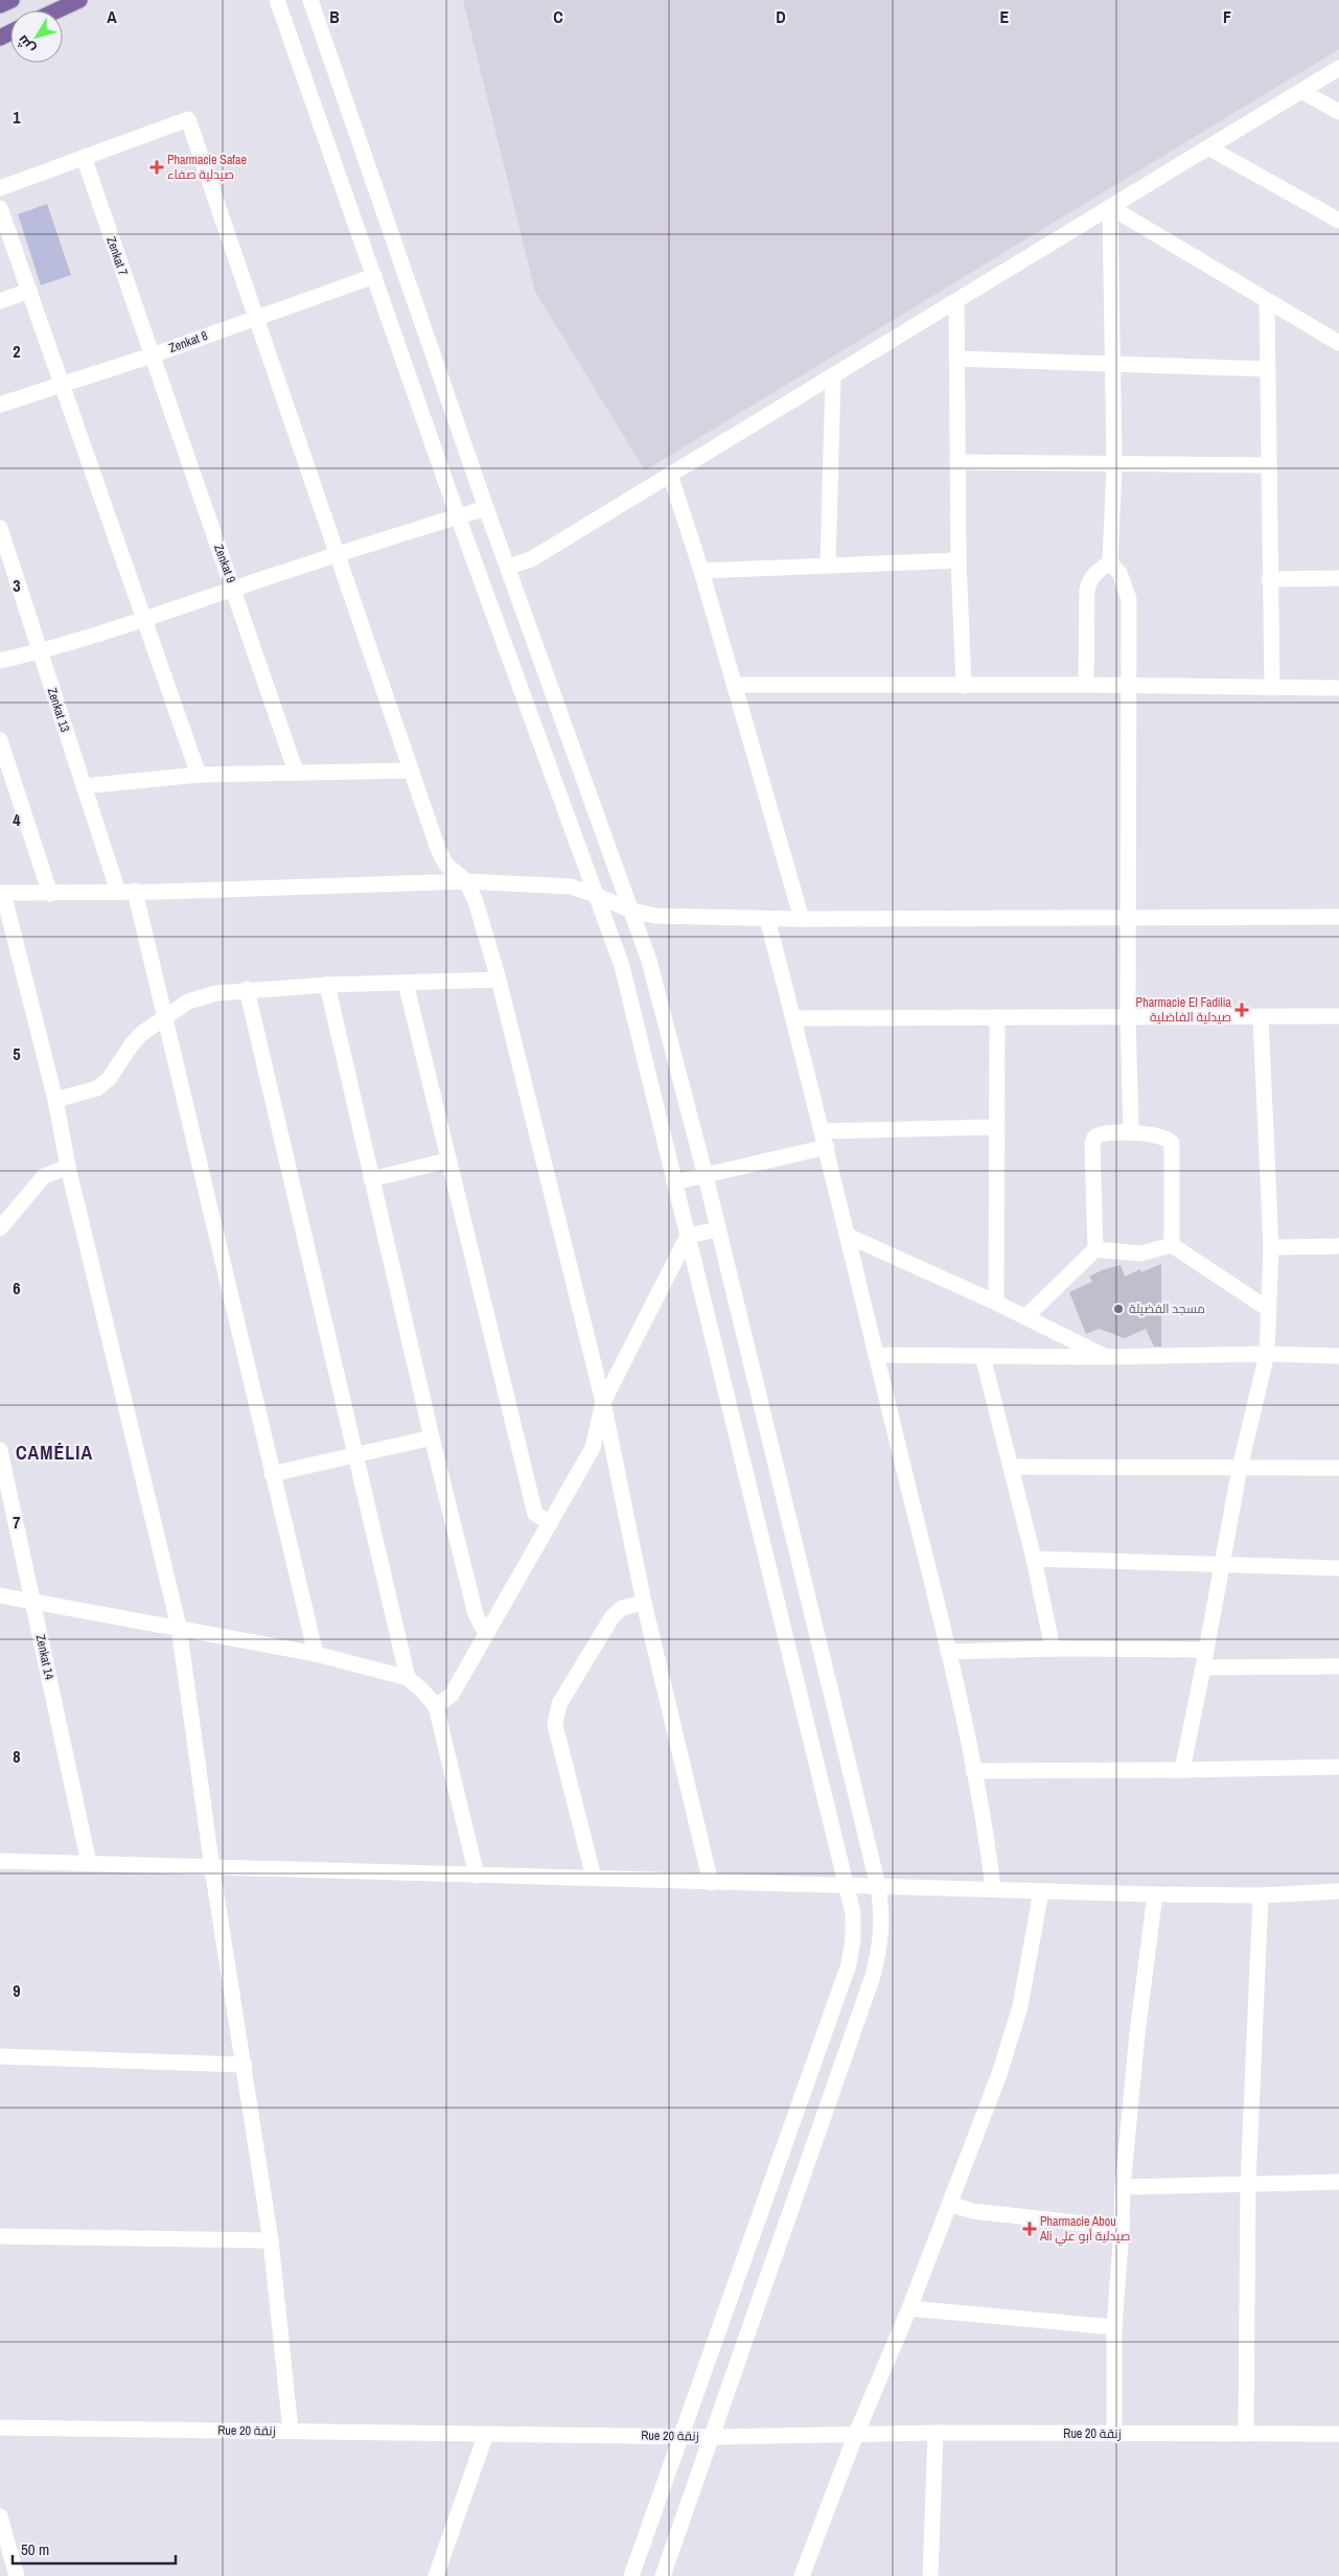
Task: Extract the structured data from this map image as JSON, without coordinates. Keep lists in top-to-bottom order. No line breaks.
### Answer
{"streets":{"street":["Zenkat 7","Zenkat 8","Zenkat 9","Zenkat 13","Zenkat 14","Rue 20 زنقة"]},"crossings":[["Zenkat 7","Zenkat 8"],["Zenkat 7","Zenkat 9"],["Zenkat 8","Zenkat 9"]],"districts":["CAMÉLIA"],"places":{"health":["Pharmacie Safae صيدلية صفاء","Pharmacie El Fadilia صيدلية الفاضلية","Pharmacie Abou Ali صيدلية أبو علي"],"other":["مسجد الفضيلة"]},"scale_bar":"50 m","north":"bottom left","grid":{"columns":["A","B","C","D","E","F"],"rows":["1","2","3","4","5","6","7","8","9"]}}
